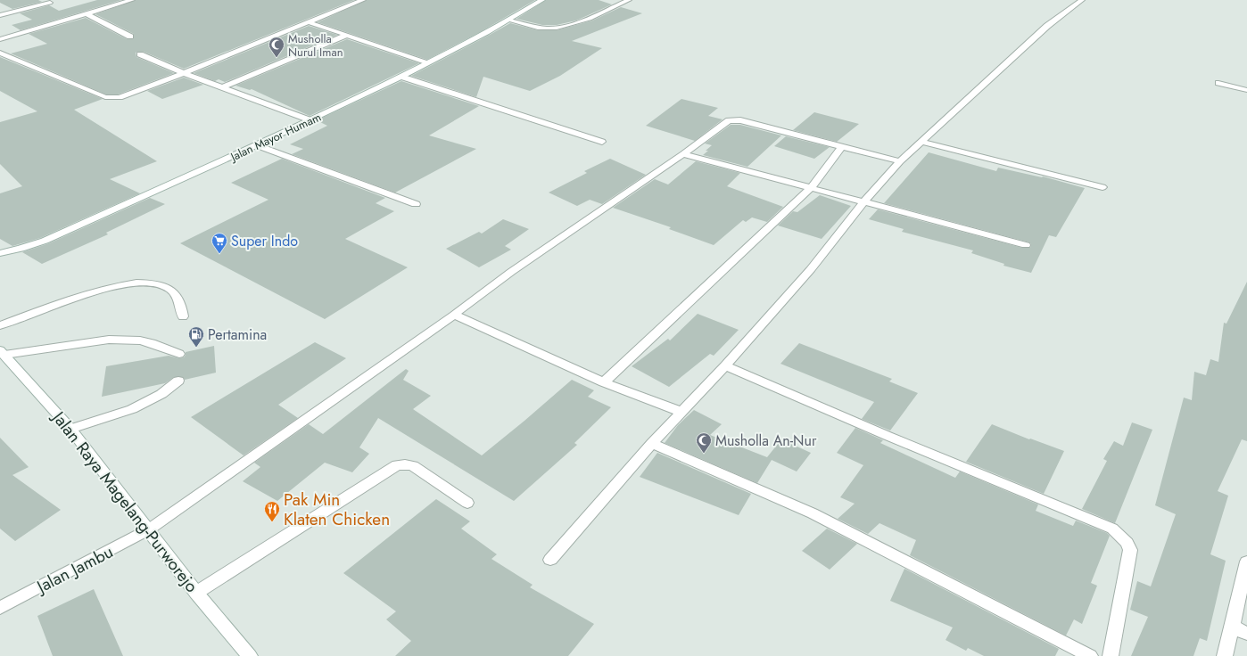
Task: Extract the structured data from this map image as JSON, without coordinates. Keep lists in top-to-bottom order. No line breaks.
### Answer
{"streets":{"street":["Jalan Mayor Humam","Jalan Raya Magelang-Purworejo","Jalan Jambu"]},"crossings":[["Jalan Raya Magelang-Purworejo","Jalan Jambu"]],"places":{"mosque":["Musholla Nurul Iman","Musholla An-Nur"],"supermarket":["Super Indo"],"fuel station":["Pertamina"],"restaurant":["Pak Min Klaten Chicken"]}}
